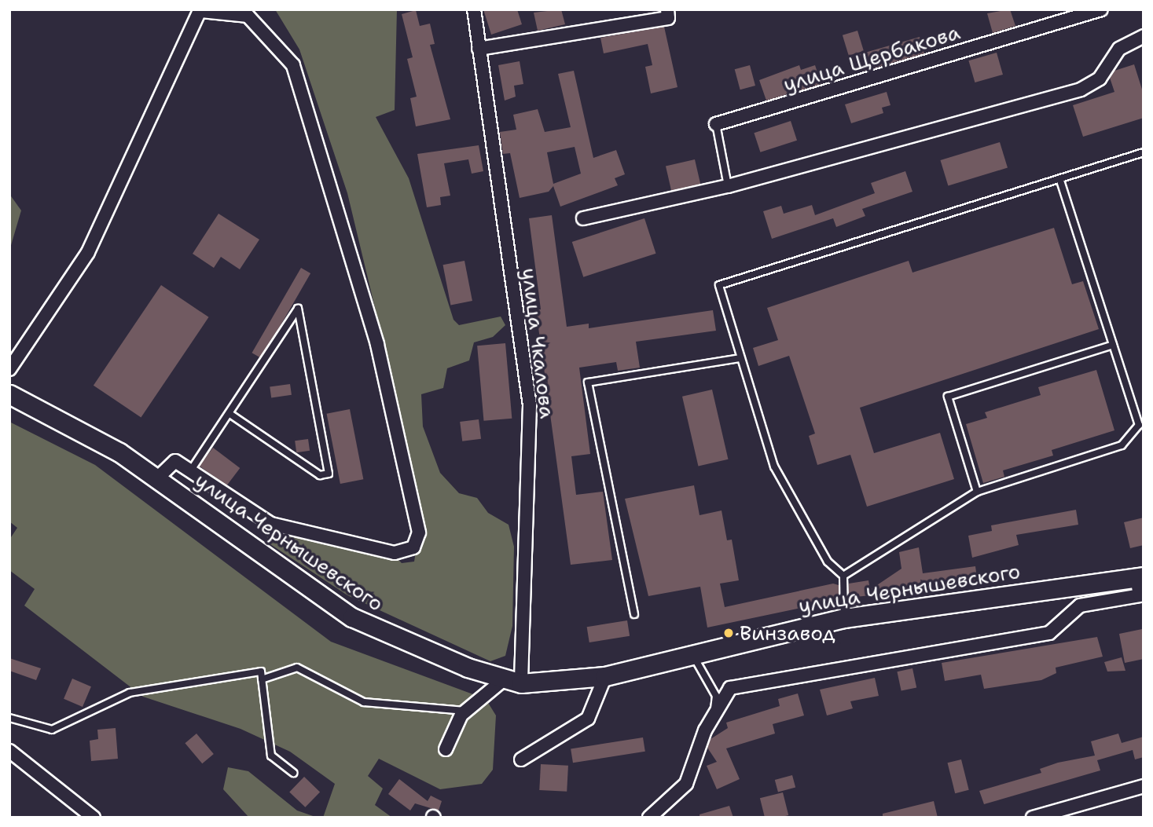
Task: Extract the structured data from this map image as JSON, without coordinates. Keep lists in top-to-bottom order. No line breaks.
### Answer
{"streets":{"main road":["улица Чернышевского"],"street":["улица Щербакова","улица Чкалова"]},"crossings":[["улица Чкалова","улица Чернышевского"]],"places":["Винзавод"]}
